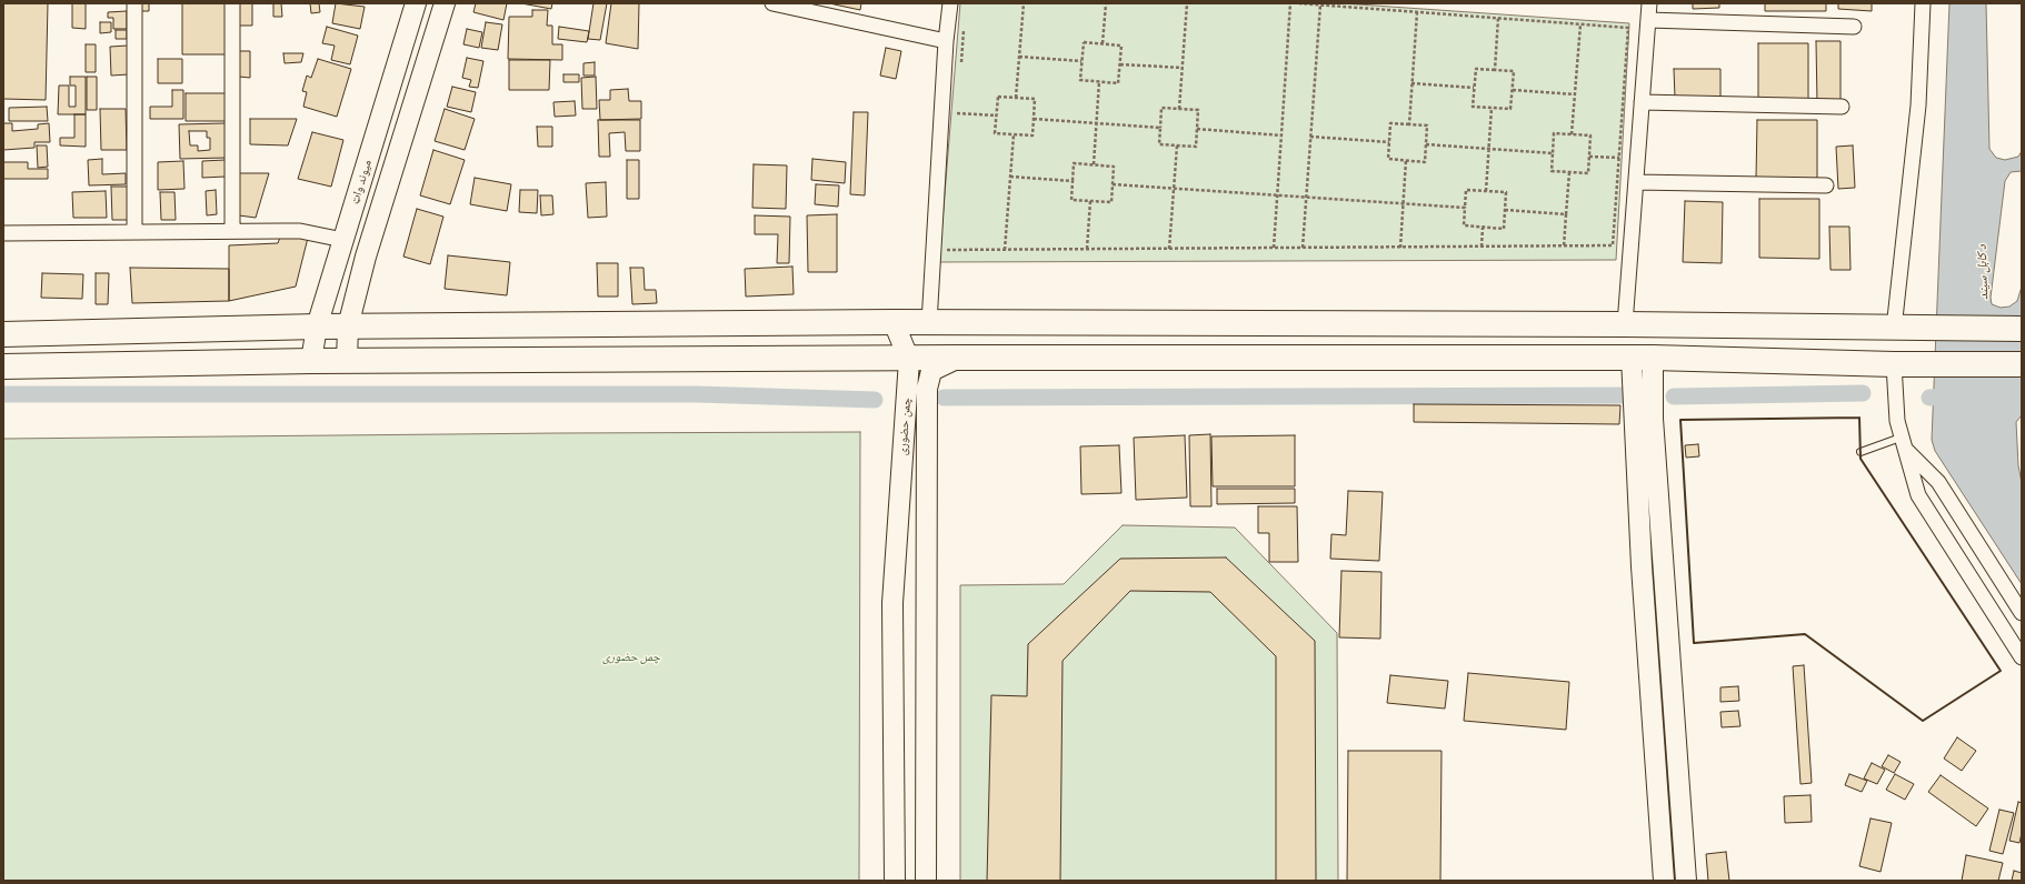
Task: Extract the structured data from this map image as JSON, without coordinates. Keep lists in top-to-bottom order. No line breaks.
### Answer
{"streets":{"main road":["میوند واټ","چمن حضوری"]},"water":["د کابل سيند"],"parks":["چمن حضوری"]}
